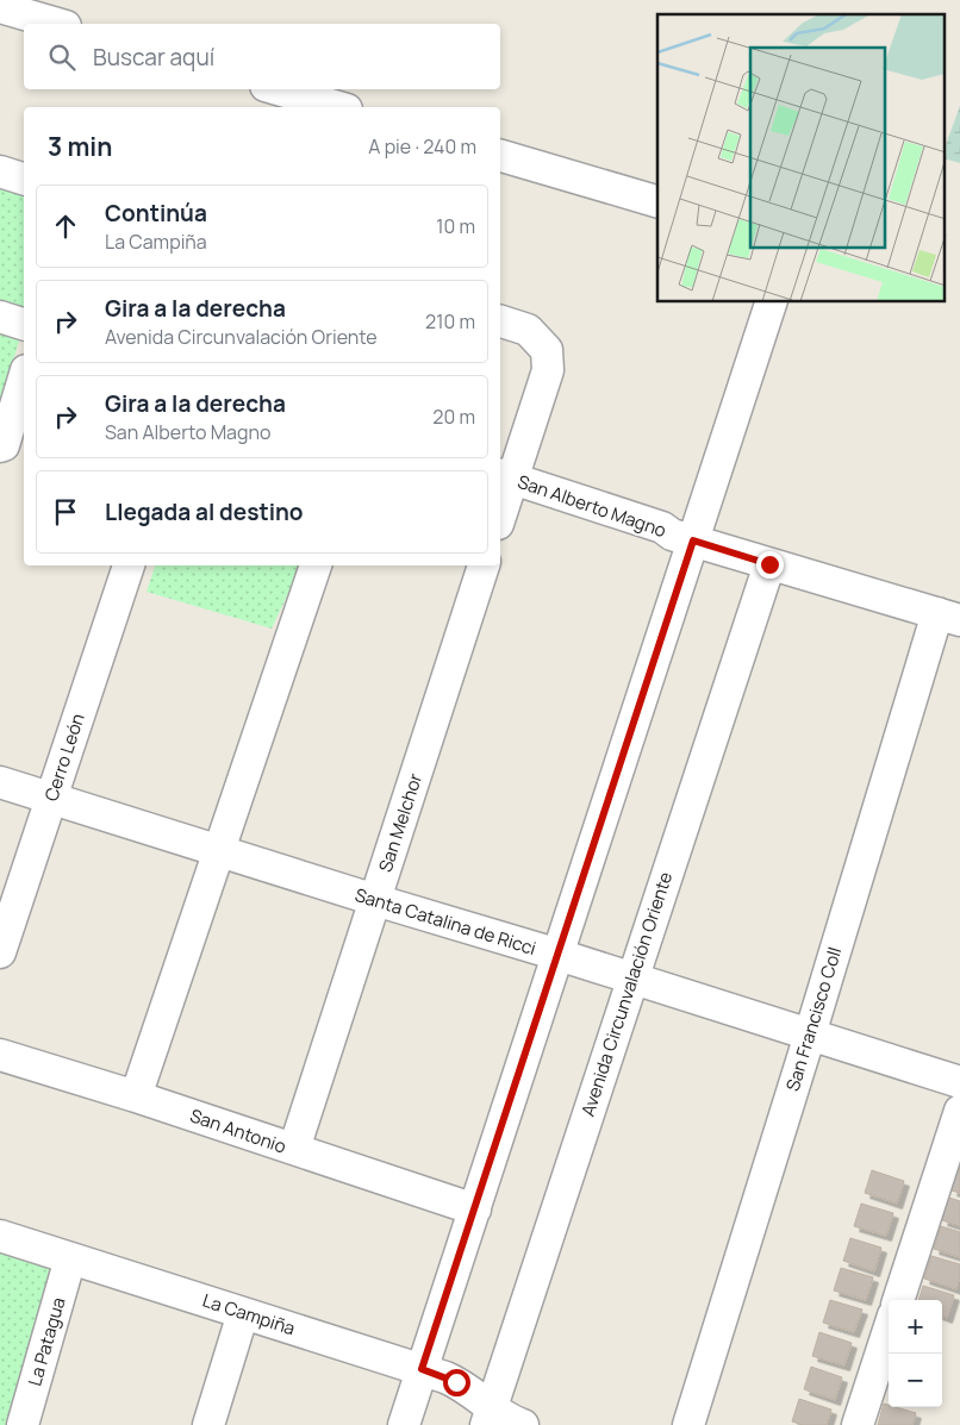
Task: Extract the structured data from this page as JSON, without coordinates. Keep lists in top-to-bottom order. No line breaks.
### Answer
{"streets":{"street":["San Alberto Magno","Cerro León","San Melchor","Santa Catalina de Ricci","Avenida Circunvalación Oriente","San Francisco Coll","San Antonio","La Campiña","La Patagua"]},"crossings":[["San Alberto Magno","Avenida Circunvalación Oriente"],["San Alberto Magno","San Francisco Coll"],["Cerro León","Santa Catalina de Ricci"],["San Melchor","Santa Catalina de Ricci"],["San Melchor","San Antonio"],["Santa Catalina de Ricci","Avenida Circunvalación Oriente"],["Santa Catalina de Ricci","San Francisco Coll"],["Avenida Circunvalación Oriente","La Campiña"],["La Campiña","La Patagua"]],"page":{"search":"Buscar aquí","heading":["3 min","A pie · 240 m"],"list":[["Continúa","La Campiña","10 m"],["Gira a la derecha","Avenida Circunvalación Oriente","210 m"],["Gira a la derecha","San Alberto Magno","20 m"],"Llegada al destino"],"map_buttons":["+","−"]}}
